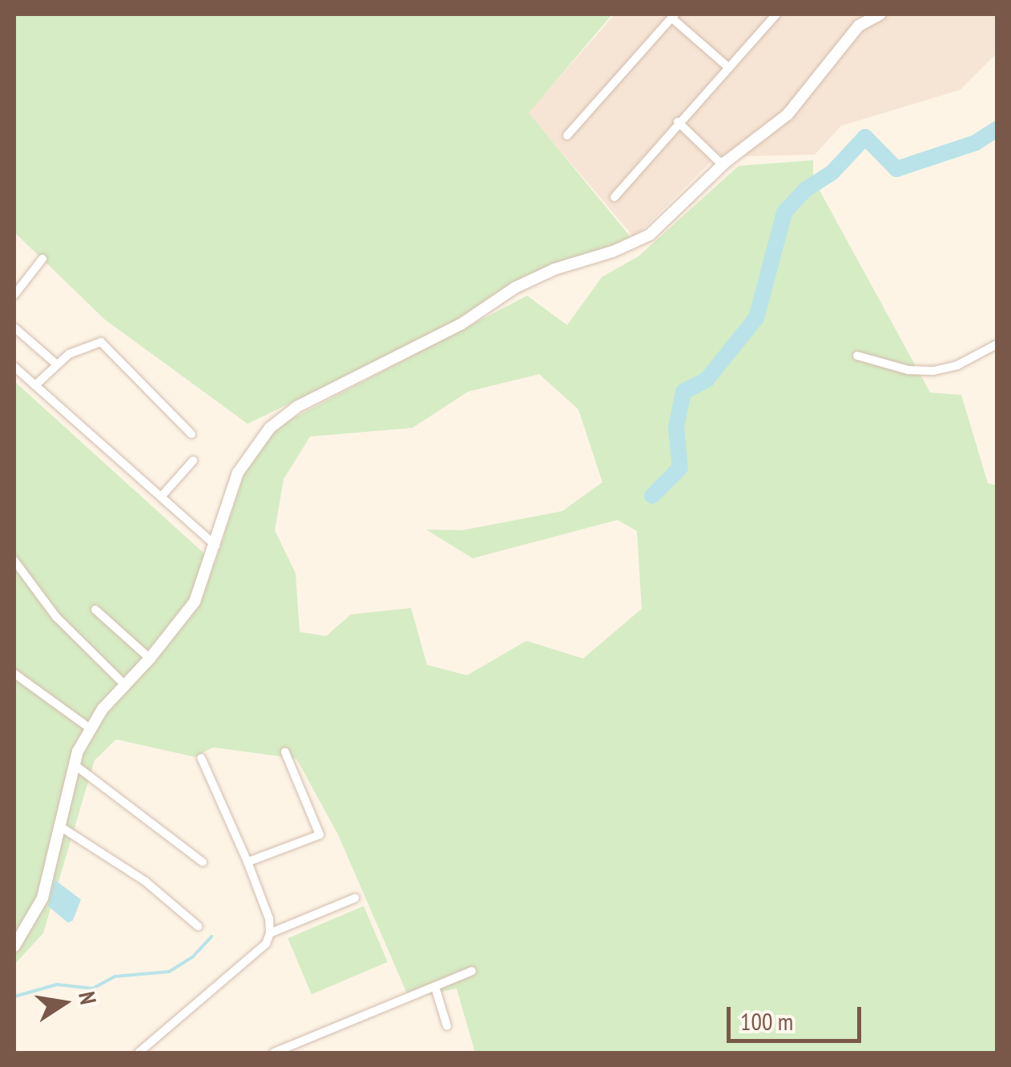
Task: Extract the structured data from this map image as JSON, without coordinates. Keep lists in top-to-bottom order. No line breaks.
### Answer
{"scale_bar":"100 m","north":"right"}
